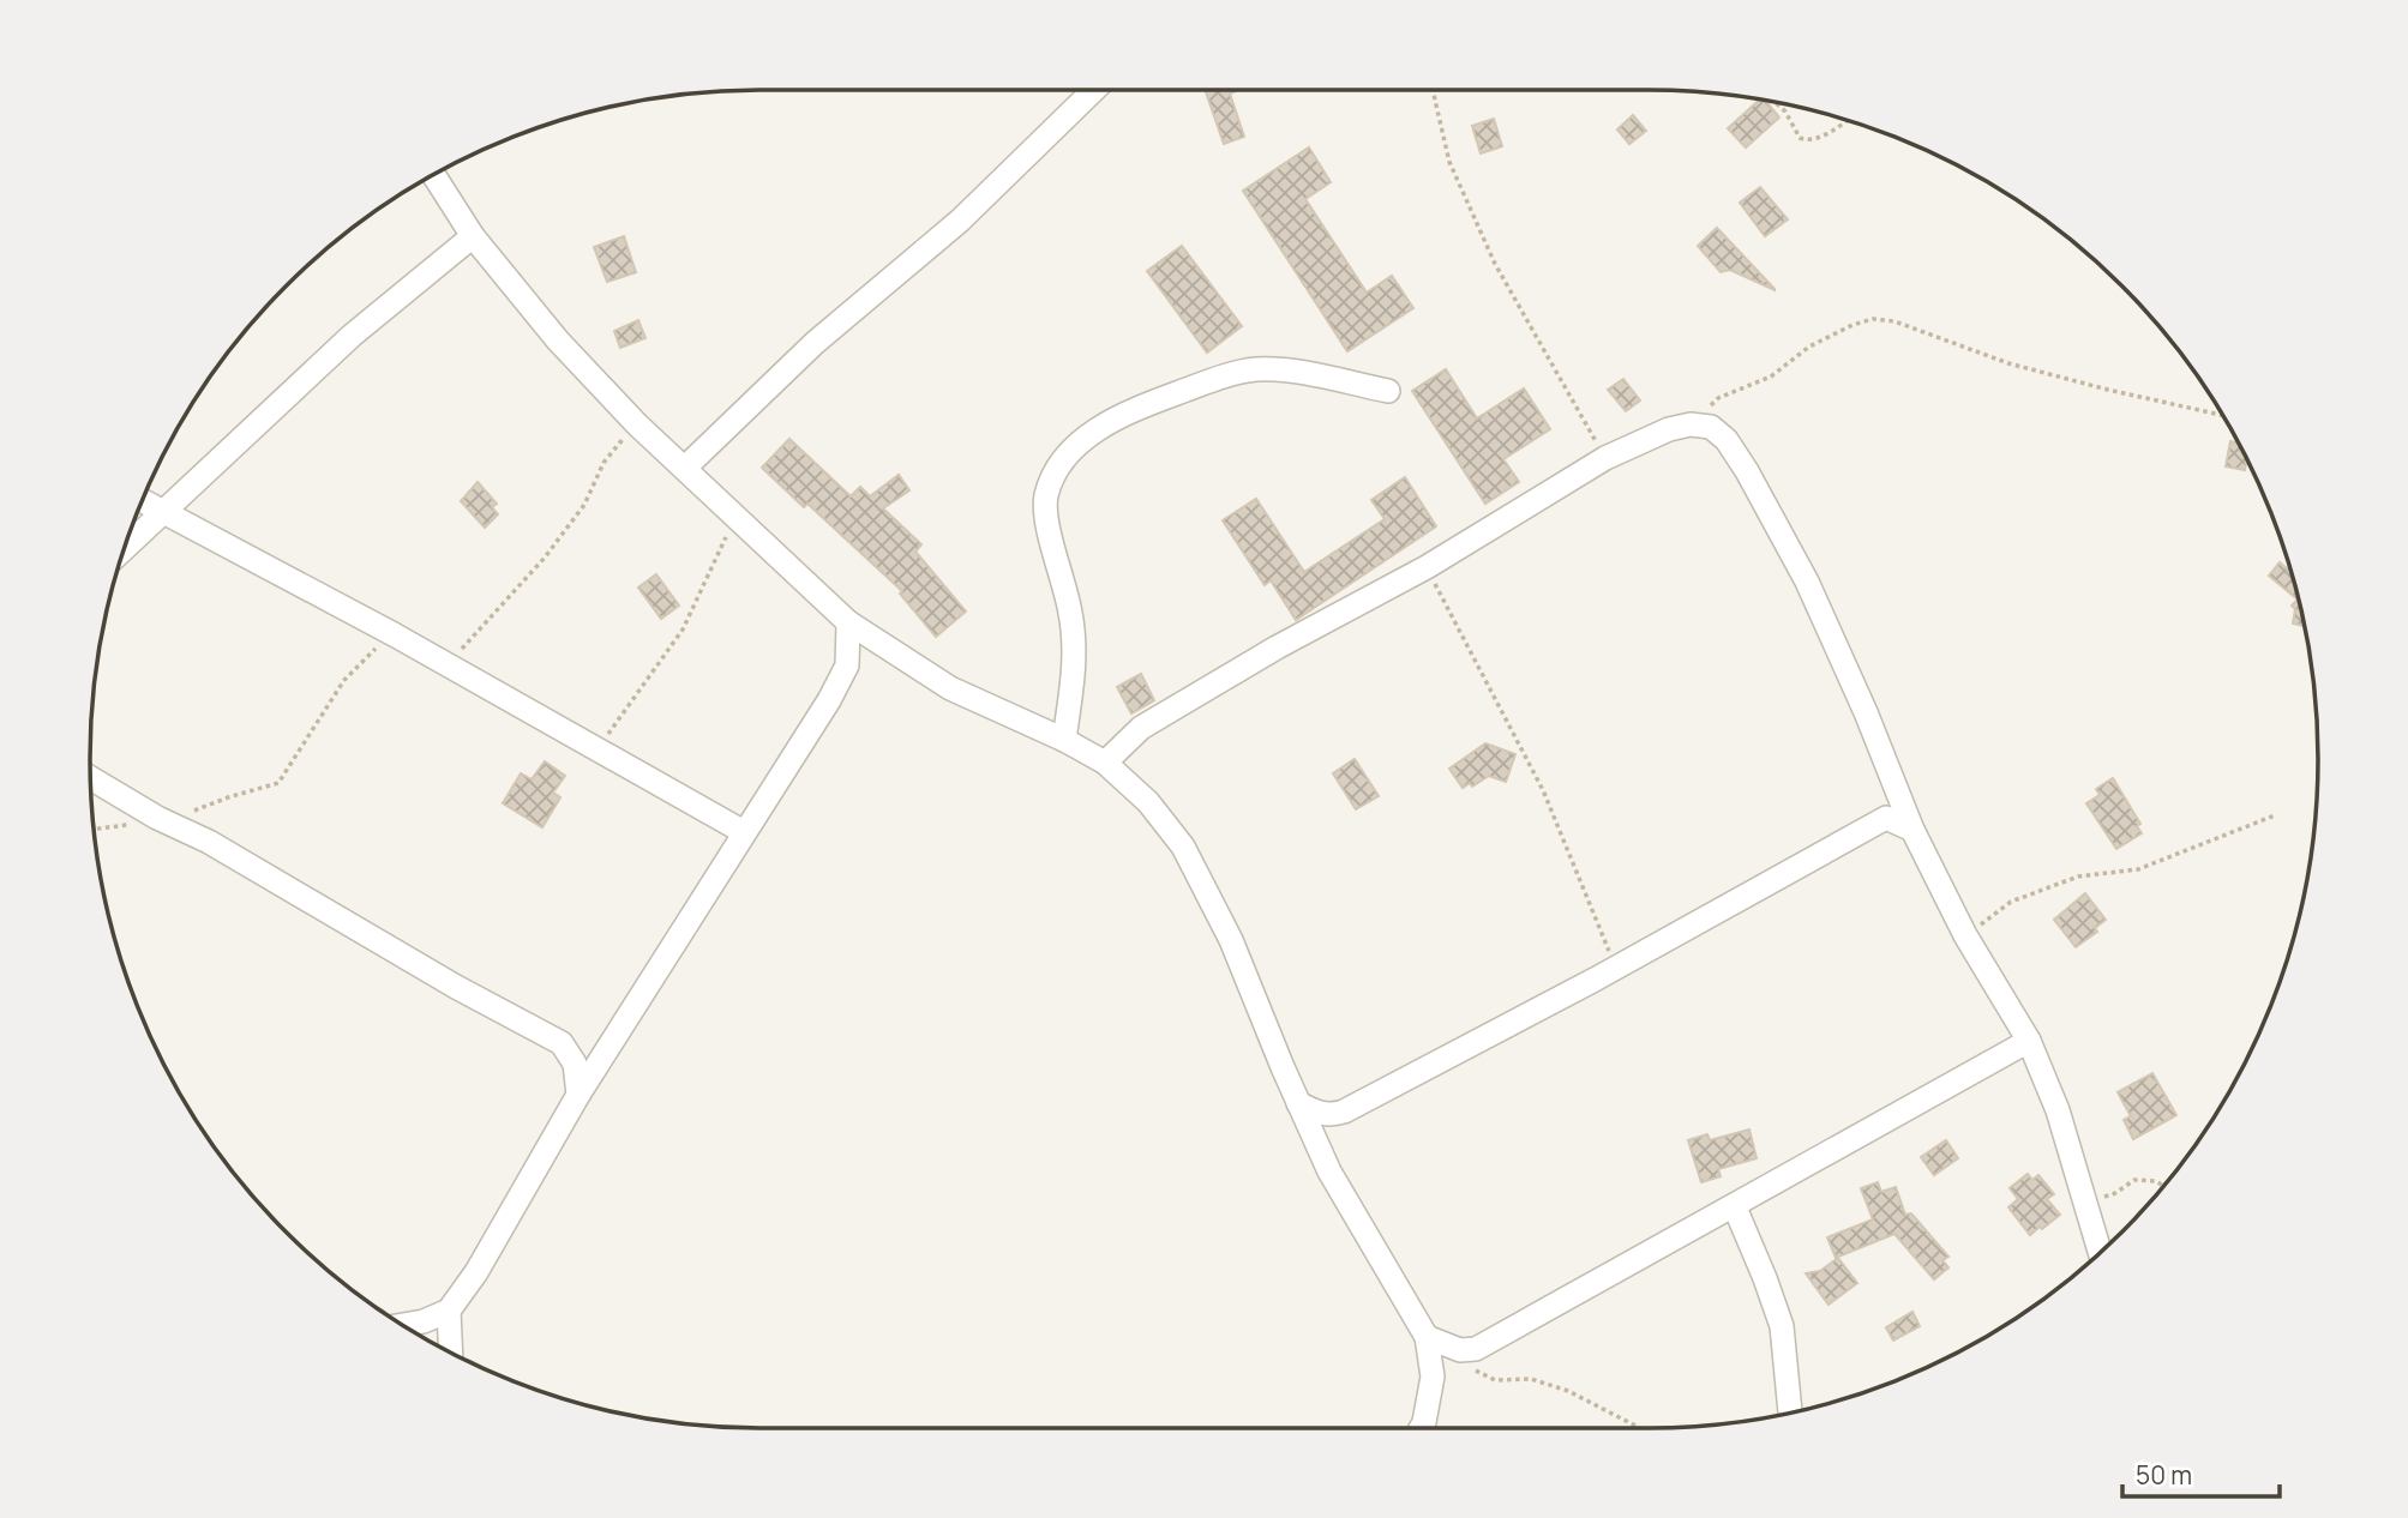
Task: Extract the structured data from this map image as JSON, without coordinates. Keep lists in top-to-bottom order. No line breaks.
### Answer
{"scale_bar":"50 m"}
